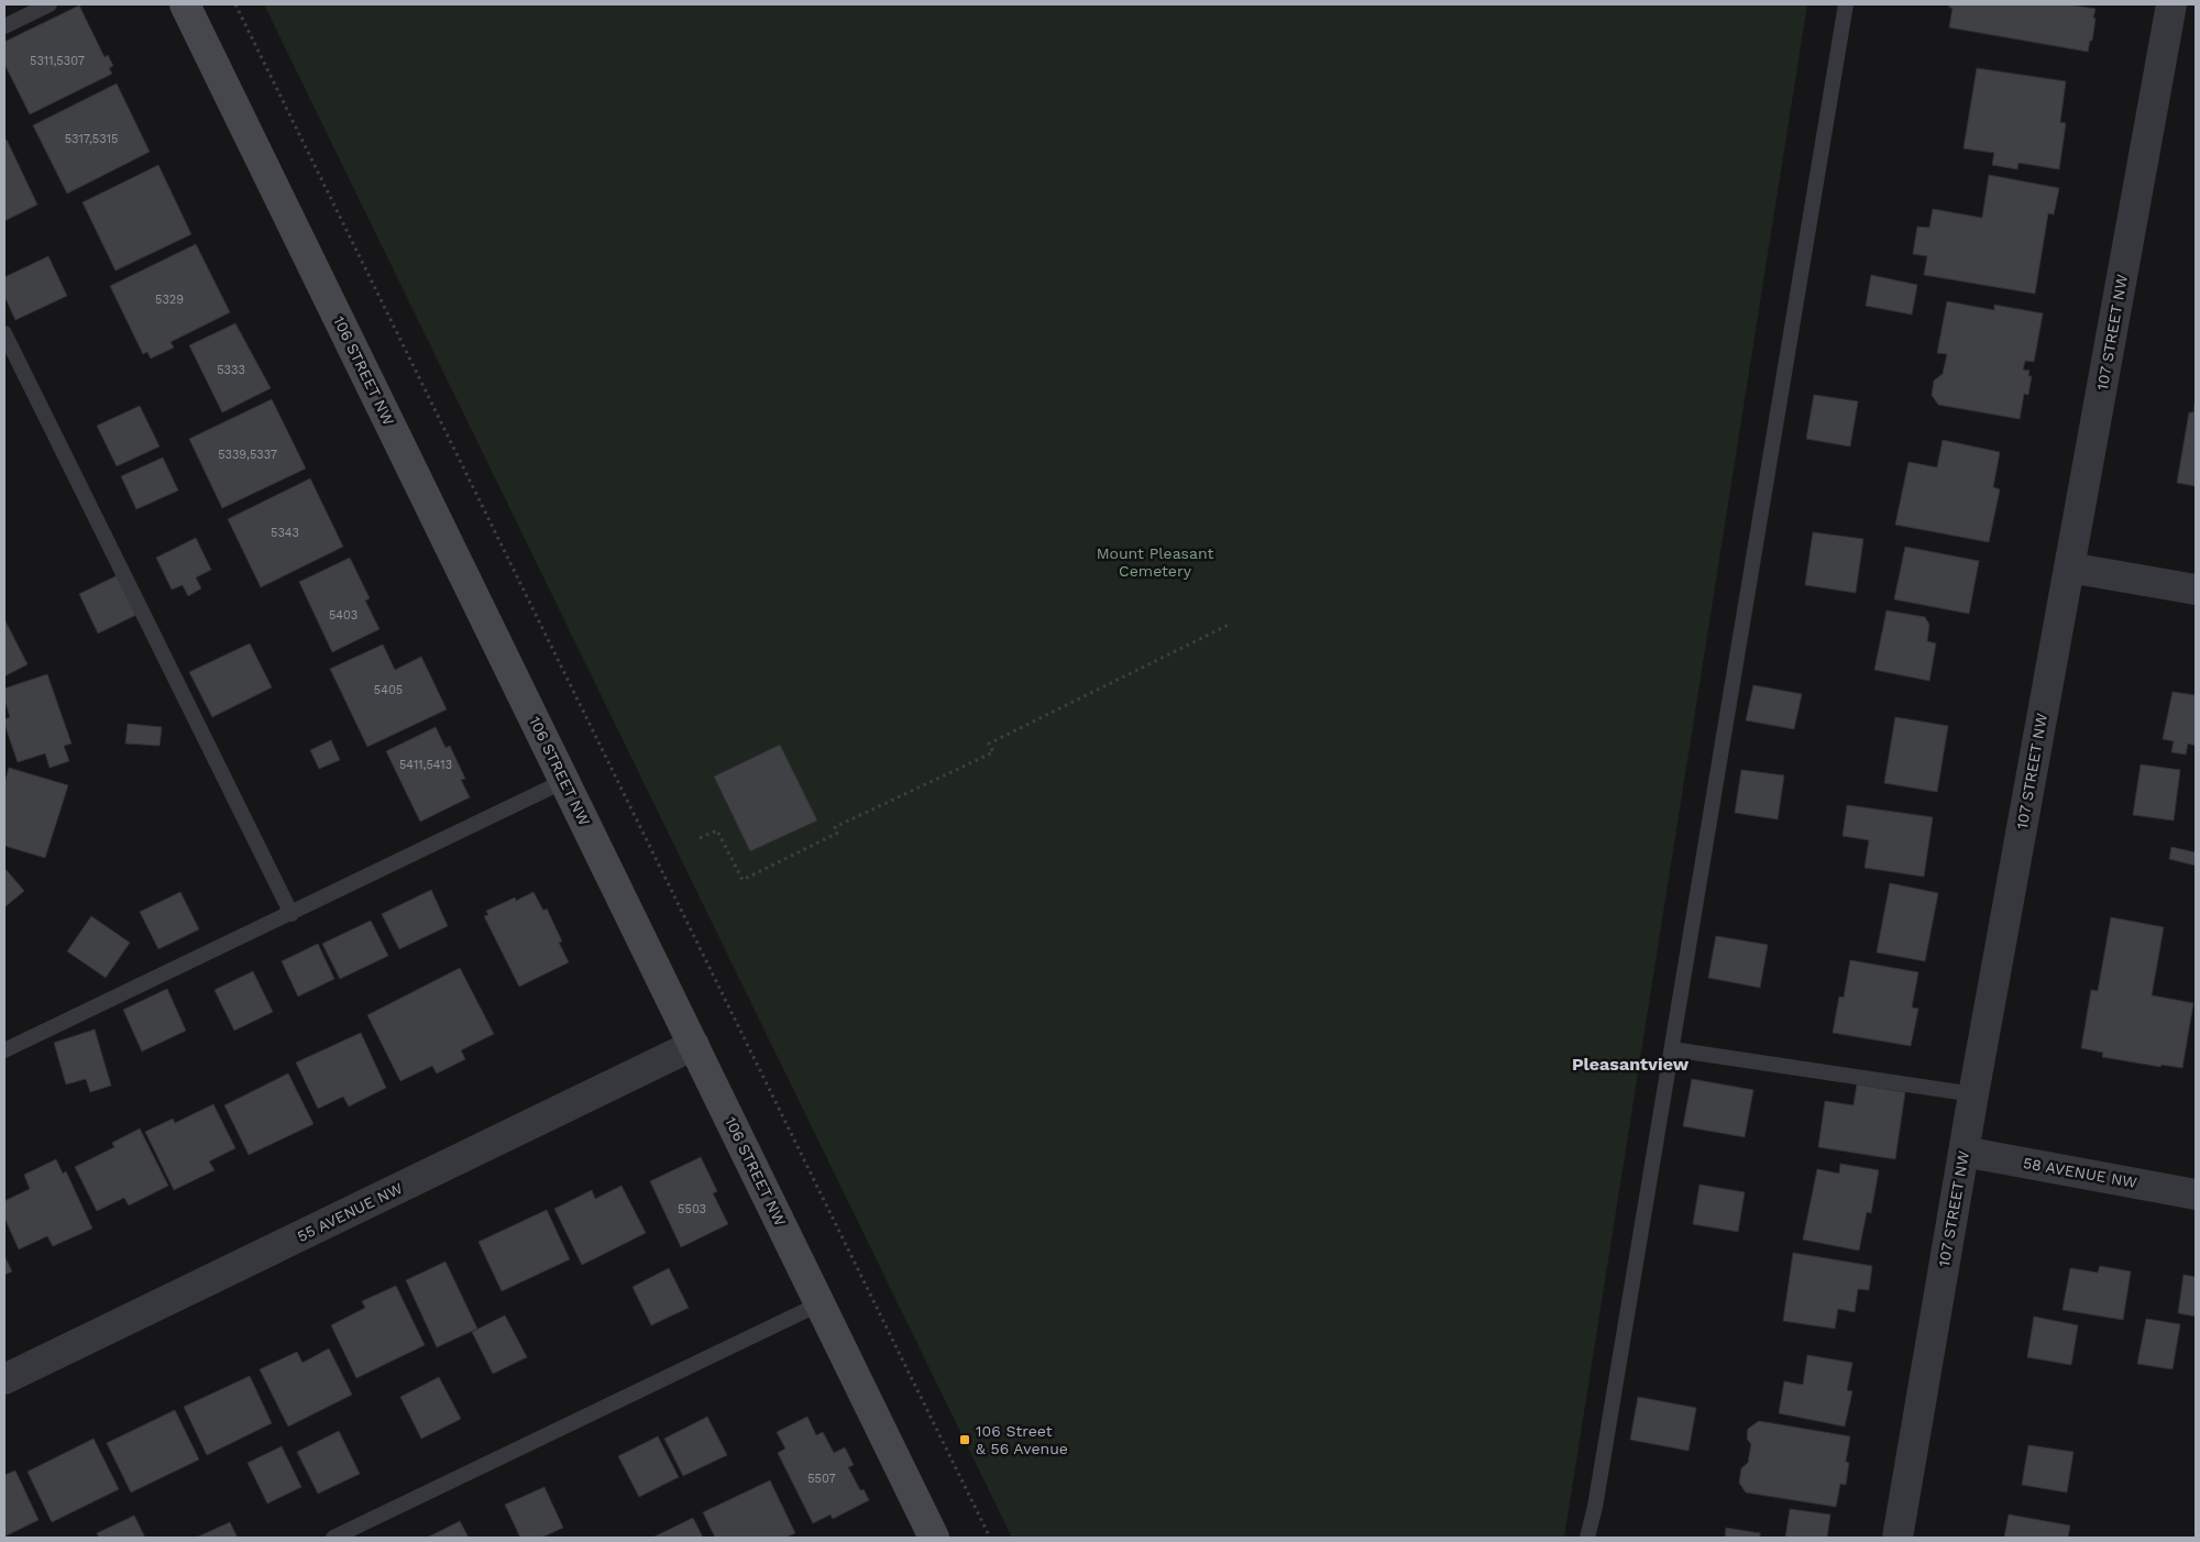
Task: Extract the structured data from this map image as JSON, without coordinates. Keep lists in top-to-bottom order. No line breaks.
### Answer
{"streets":{"street":["107 STREET NW","106 STREET NW","58 AVENUE NW","55 AVENUE NW"]},"crossings":[["107 STREET NW","58 AVENUE NW"],["106 STREET NW","55 AVENUE NW"]],"districts":["Pleasantview"],"parks":["Mount Pleasant Cemetery"],"places":{"transit":["106 Street & 56 Avenue"]},"house_numbers":["5311,5307","5317,5315","5329","5333","5339,5337","5343","5403","5405","5411,5413","5503","5507"]}
